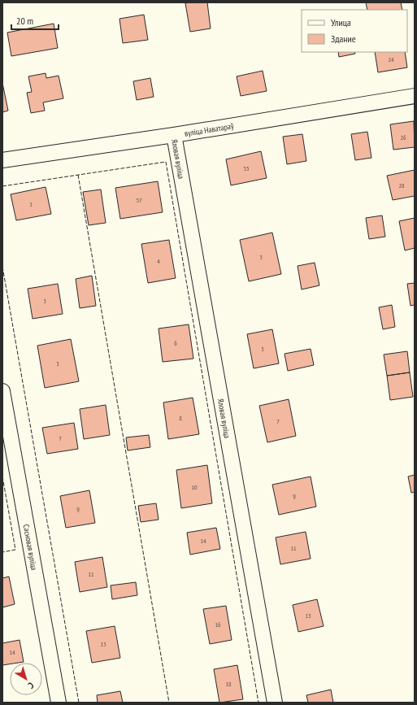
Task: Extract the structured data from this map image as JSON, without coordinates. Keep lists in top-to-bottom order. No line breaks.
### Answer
{"streets":{"street":["вуліца Наватараў","Яловая вуліца","Сасновая вуліца"]},"crossings":[["вуліца Наватараў","Яловая вуліца"]],"house_numbers":["24","26","55","28","57","1","3","4","3","6","5","5","8","7","7","10","9","9","14","11","11","13","16","13","14","18"],"legend":["Улица","Здание"],"scale_bar":"20 m","north":"bottom right"}
